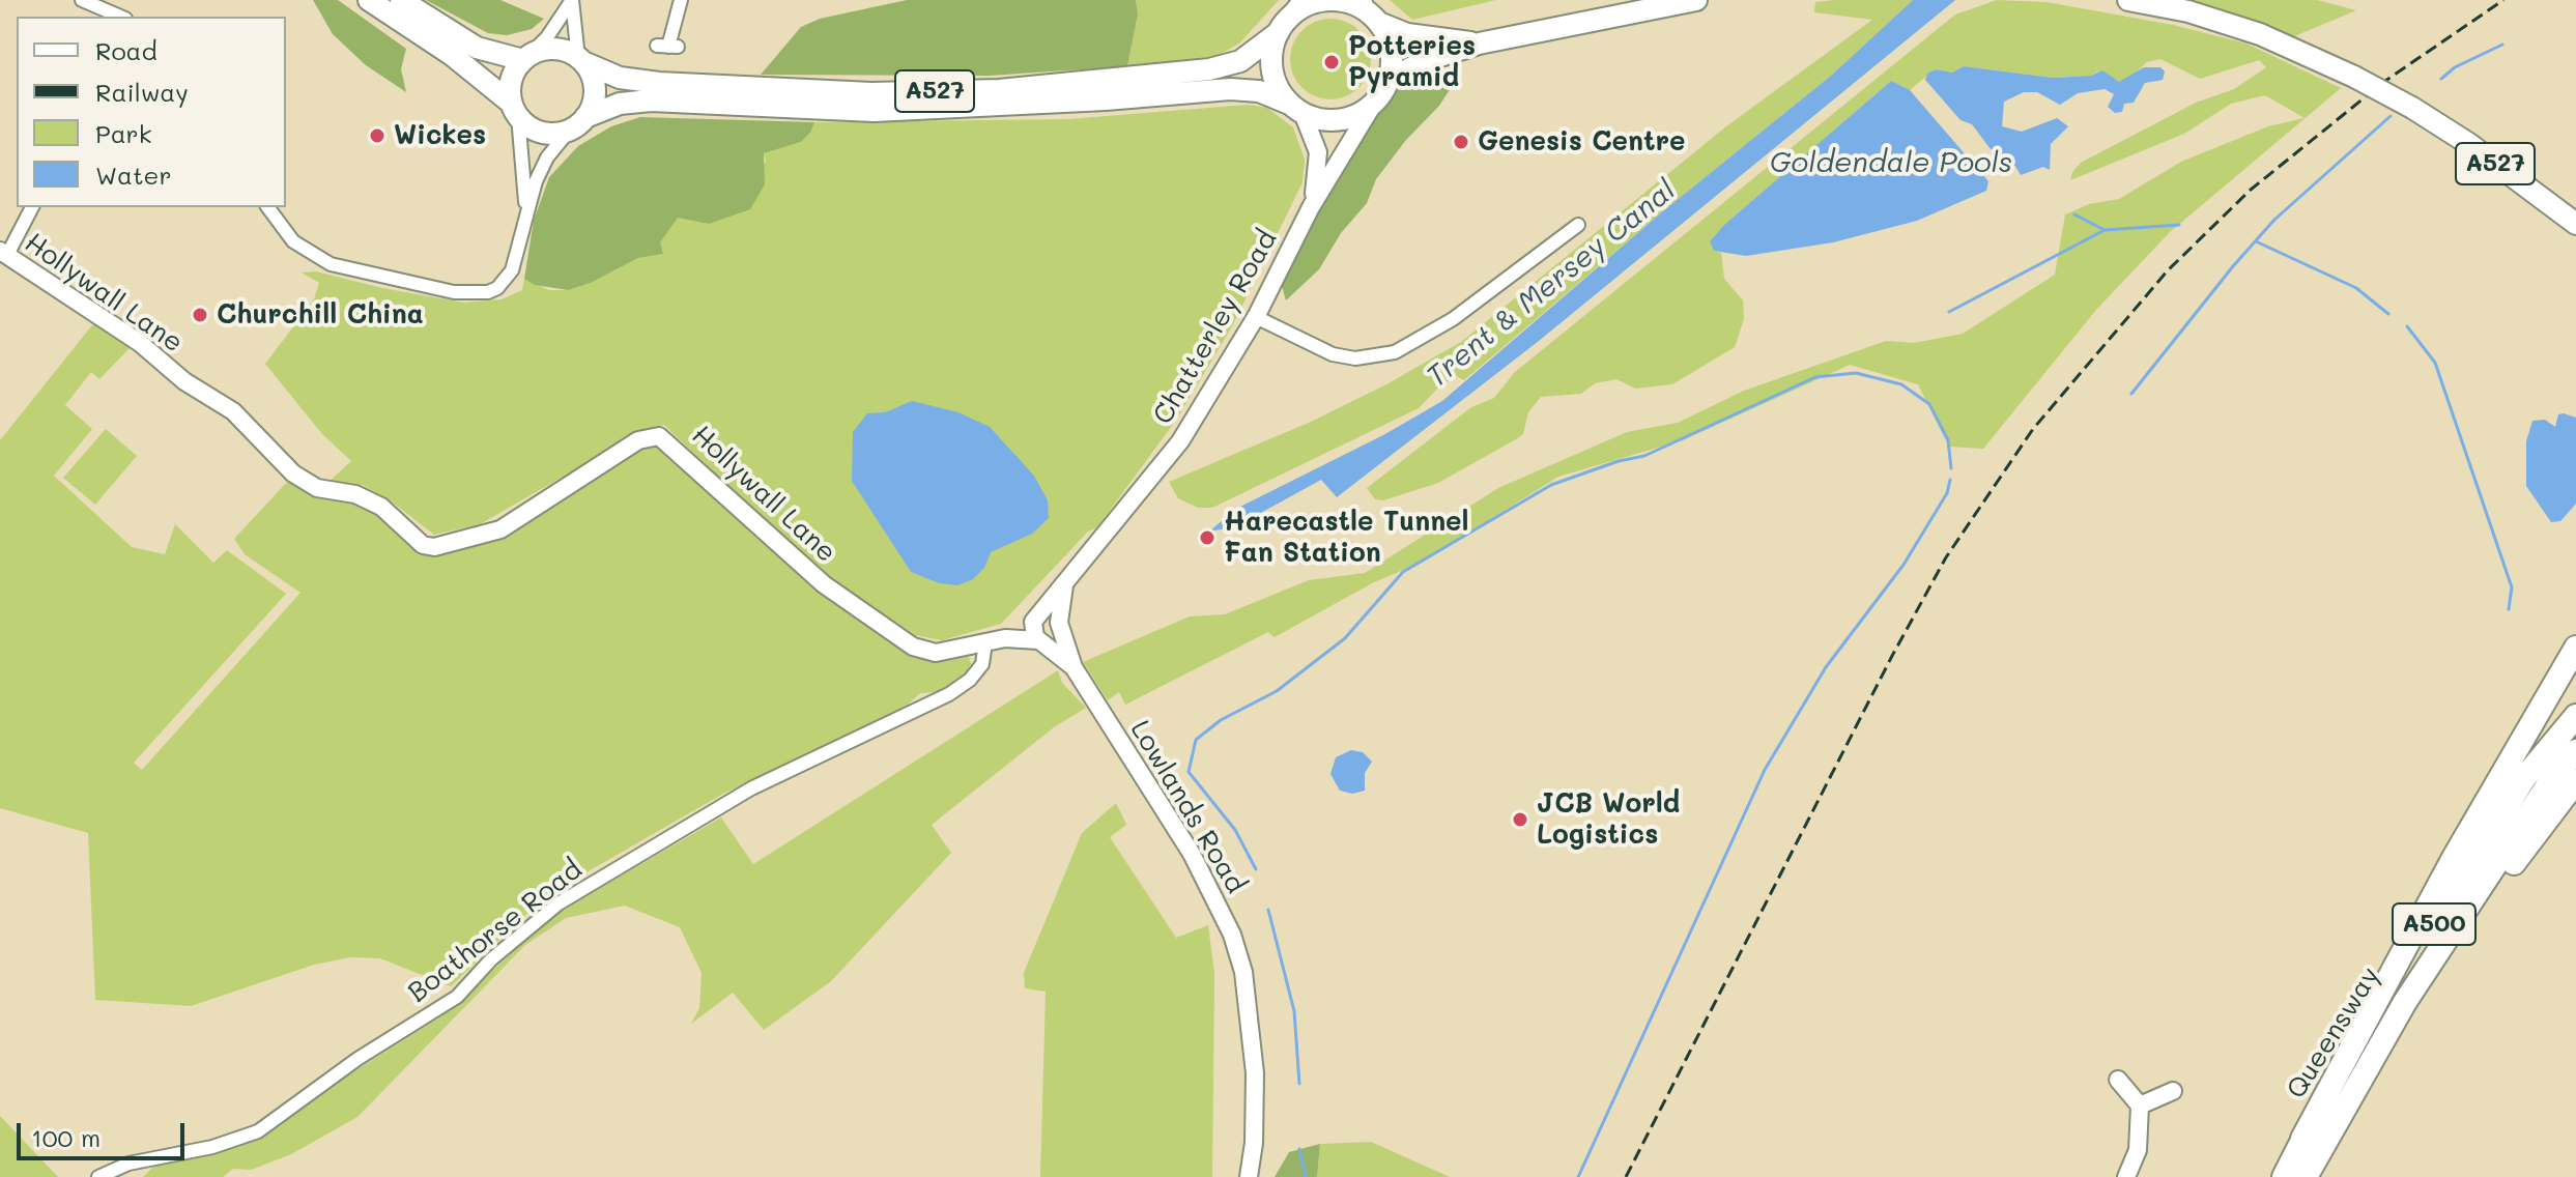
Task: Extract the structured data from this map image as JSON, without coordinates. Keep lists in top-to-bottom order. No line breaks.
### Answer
{"streets":{"highway":["A500","Queensway"],"main road":["A527"],"street":["Hollywall Lane","Chatterley Road","Lowlands Road","Boathorse Road"]},"crossings":[["A527","Chatterley Road"],["Hollywall Lane","Chatterley Road"],["Hollywall Lane","Lowlands Road"],["Hollywall Lane","Boathorse Road"],["Chatterley Road","Lowlands Road"]],"water":["Goldendale Pools","Trent & Mersey Canal"],"places":["Potteries Pyramid","Wickes","Genesis Centre","Churchill China","Harecastle Tunnel Fan Station","JCB World Logistics"],"legend":["Road","Railway","Park","Water"],"scale_bar":"100 m"}
